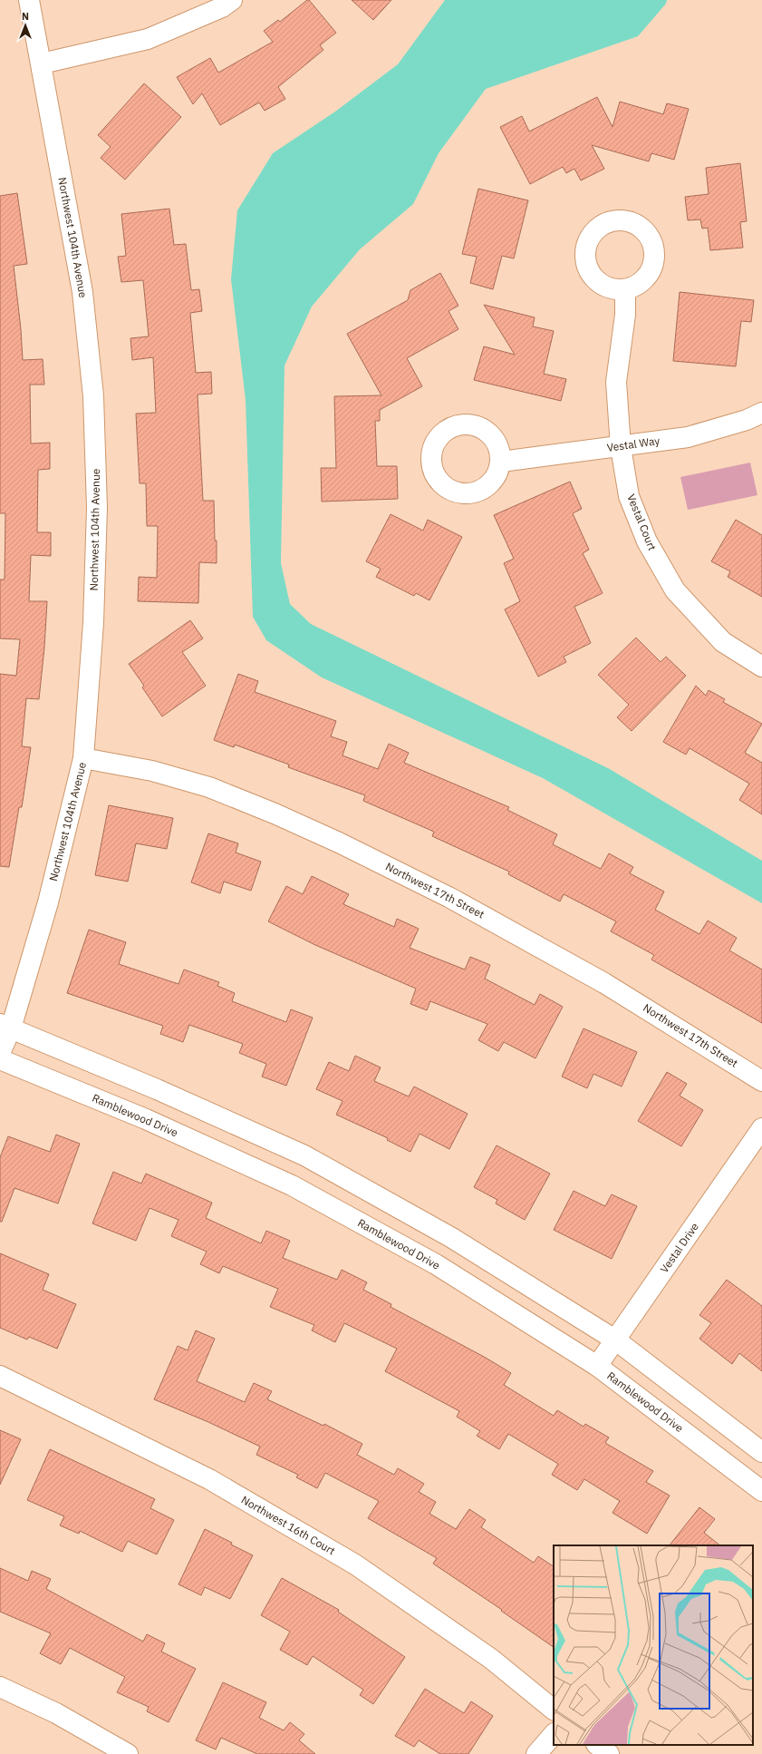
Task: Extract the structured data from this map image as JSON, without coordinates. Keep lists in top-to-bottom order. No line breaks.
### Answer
{"streets":{"street":["Northwest 104th Avenue","Vestal Way","Vestal Court","Northwest 17th Street","Ramblewood Drive","Vestal Drive","Northwest 16th Court"]},"crossings":[["Northwest 104th Avenue","Northwest 17th Street"],["Vestal Way","Vestal Court"],["Ramblewood Drive","Vestal Drive"]],"north":"top"}
